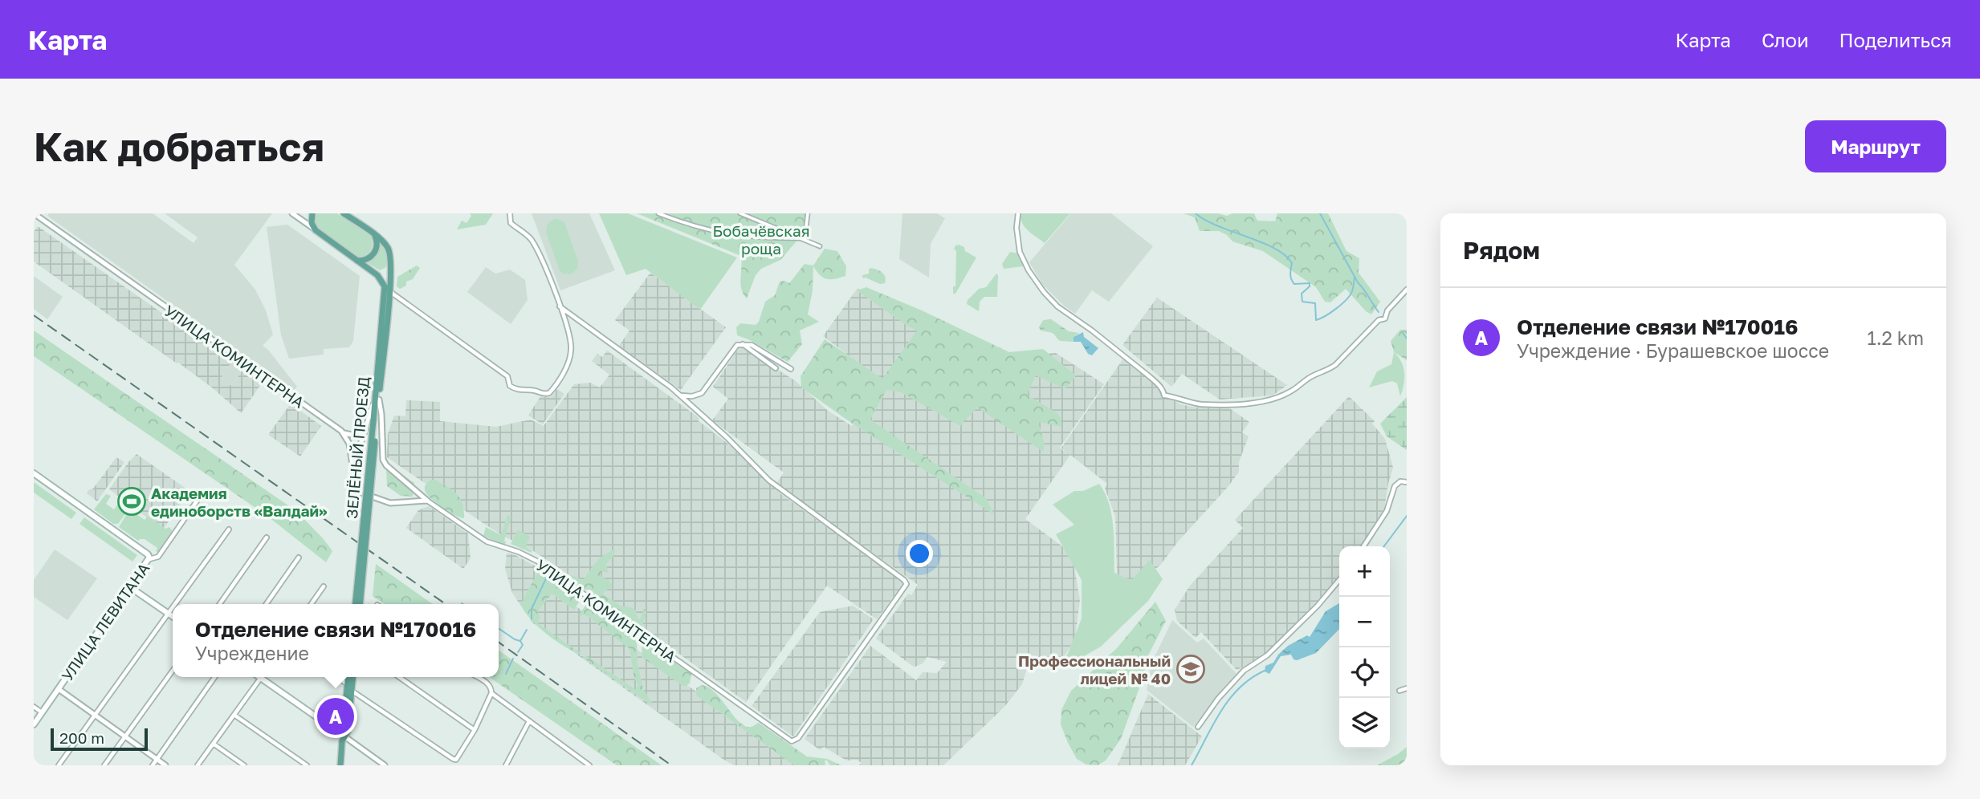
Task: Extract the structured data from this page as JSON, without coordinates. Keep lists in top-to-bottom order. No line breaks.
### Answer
{"streets":{"main road":["ЗЕЛЁНЫЙ ПРОЕЗД","УЛИЦА ЛЕВИТАНА"],"street":["УЛИЦА КОМИНТЕРНА"]},"parks":["Бобачёвская роща"],"places":{"sports":["Академия единоборств «Валдай»"],"school or university":["Профессиональный лицей № 40"]},"scale_bar":"200 m","page":{"header":"Карта","nav":["Карта","Слои","Поделиться"],"buttons":"Маршрут","title":"Как добраться","heading":"Рядом","list":[{"mark":"A","name":"Отделение связи №170016","note":"Учреждение · Бурашевское шоссе","value":"1.2 km"}],"map_buttons":["+","−"],"popup":["Отделение связи №170016","Учреждение"],"pins":"A","scale":"200 m"}}
